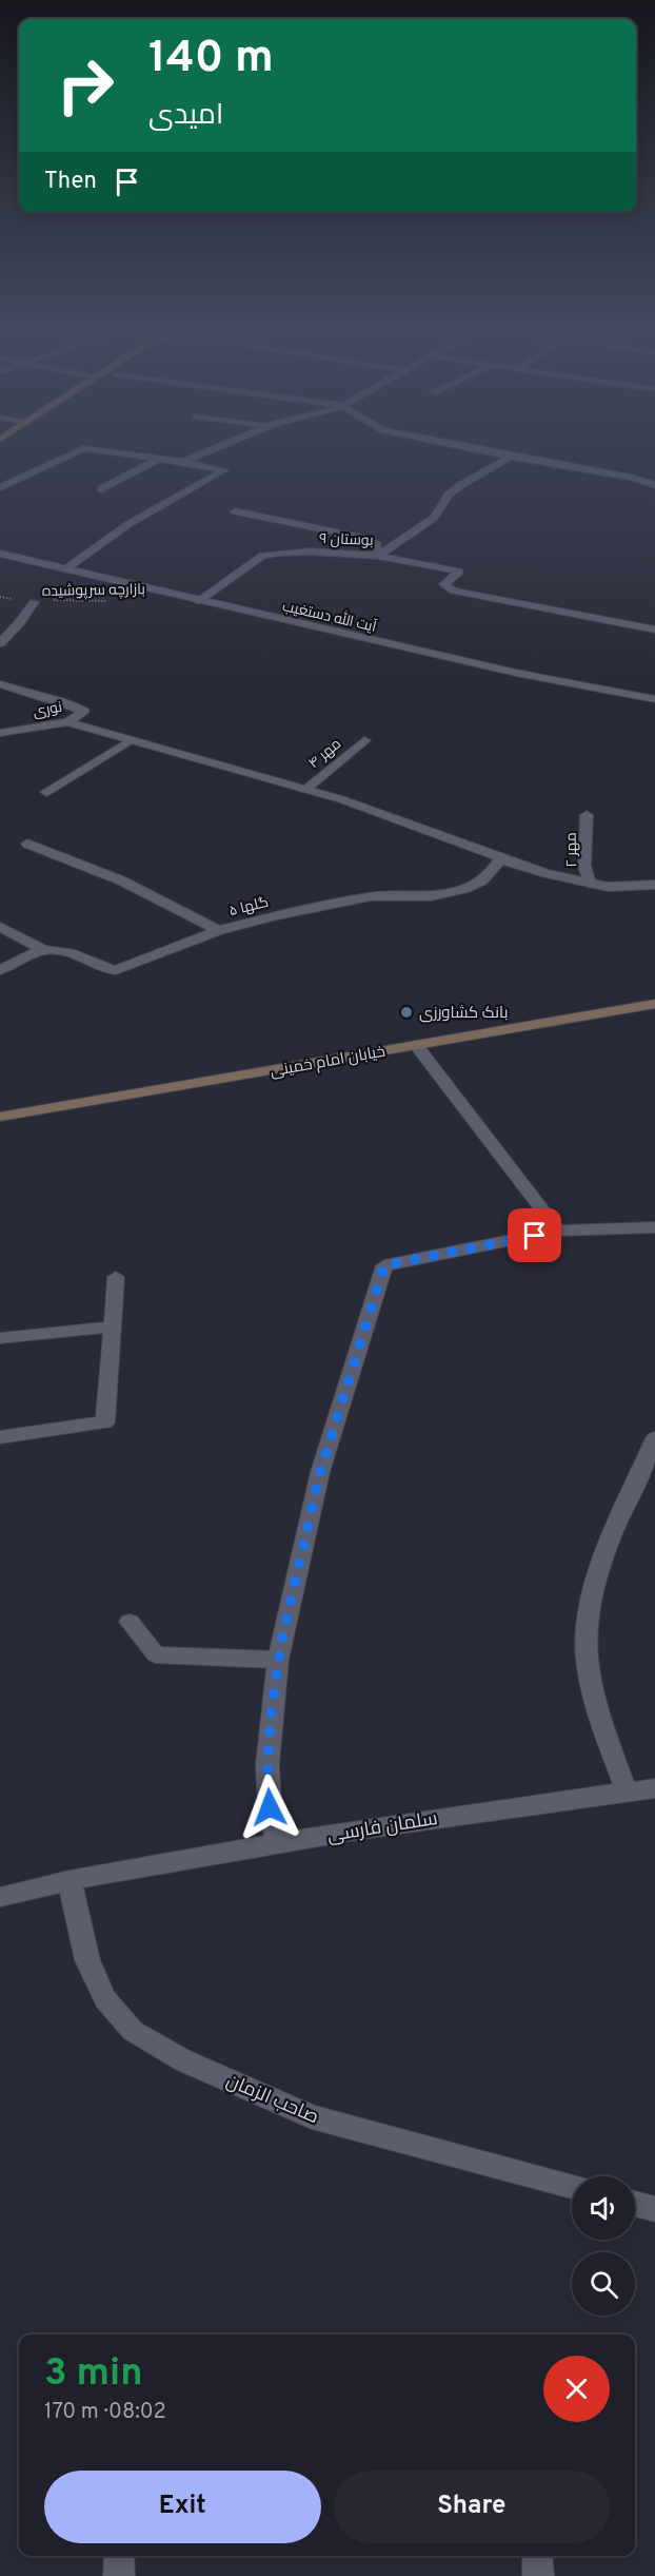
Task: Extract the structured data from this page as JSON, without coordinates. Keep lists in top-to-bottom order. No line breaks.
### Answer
{"streets":{"main road":["خیابان امام خمینی"],"street":["بوستان ۹","آیت الله دستغیب","نوری","مهر ۴","مهر ۲","گلها ۵","سلمان فارسی","صاحب الزمان"],"path":["بازارچه سرپوشیده"]},"crossings":[["بوستان ۹","آیت الله دستغیب"],["سلمان فارسی","صاحب الزمان"]],"places":["بانک کشاورزی"],"page":{"turn":["140 m","امیدی"],"then":"Then","heading":["3 min","170 m · 08:02"],"buttons":["Exit","Share"]}}
